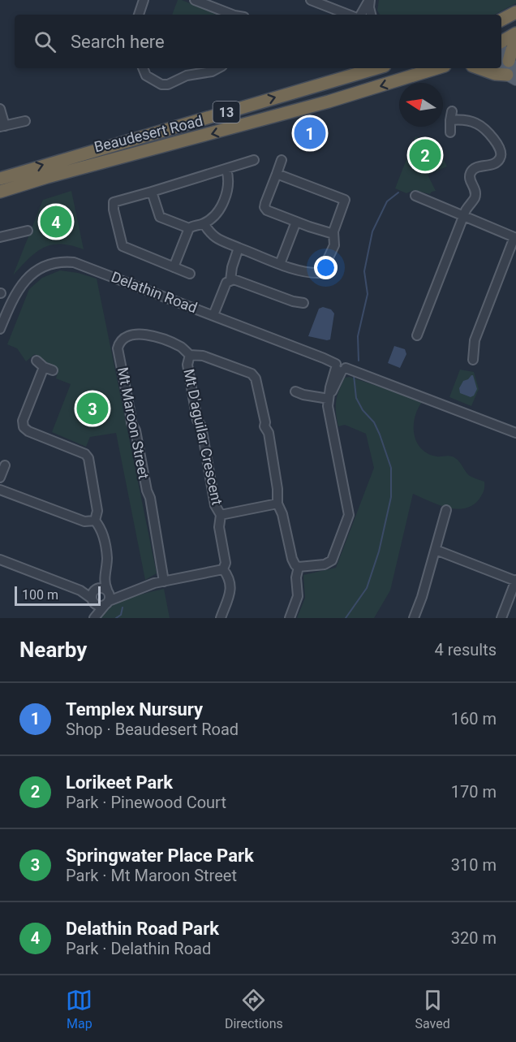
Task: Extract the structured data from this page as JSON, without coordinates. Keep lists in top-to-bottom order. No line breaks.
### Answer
{"streets":{"highway":["13","Beaudesert Road"],"street":["Delathin Road","Mt Maroon Street","Mt D'aguilar Crescent"]},"crossings":[["Mt Maroon Street","Mt D'aguilar Crescent"]],"scale_bar":"100 m","north":"left","page":{"search":"Search here","pins":["1","2","4","3"],"scale":"100 m","heading":["Nearby","4 results"],"list":[{"mark":"1","name":"Templex Nursury","note":"Shop · Beaudesert Road","value":"160 m"},{"mark":"2","name":"Lorikeet Park","note":"Park · Pinewood Court","value":"170 m"},{"mark":"3","name":"Springwater Place Park","note":"Park · Mt Maroon Street","value":"310 m"},{"mark":"4","name":"Delathin Road Park","note":"Park · Delathin Road","value":"320 m"}],"nav":["Map","Directions","Saved"]}}
